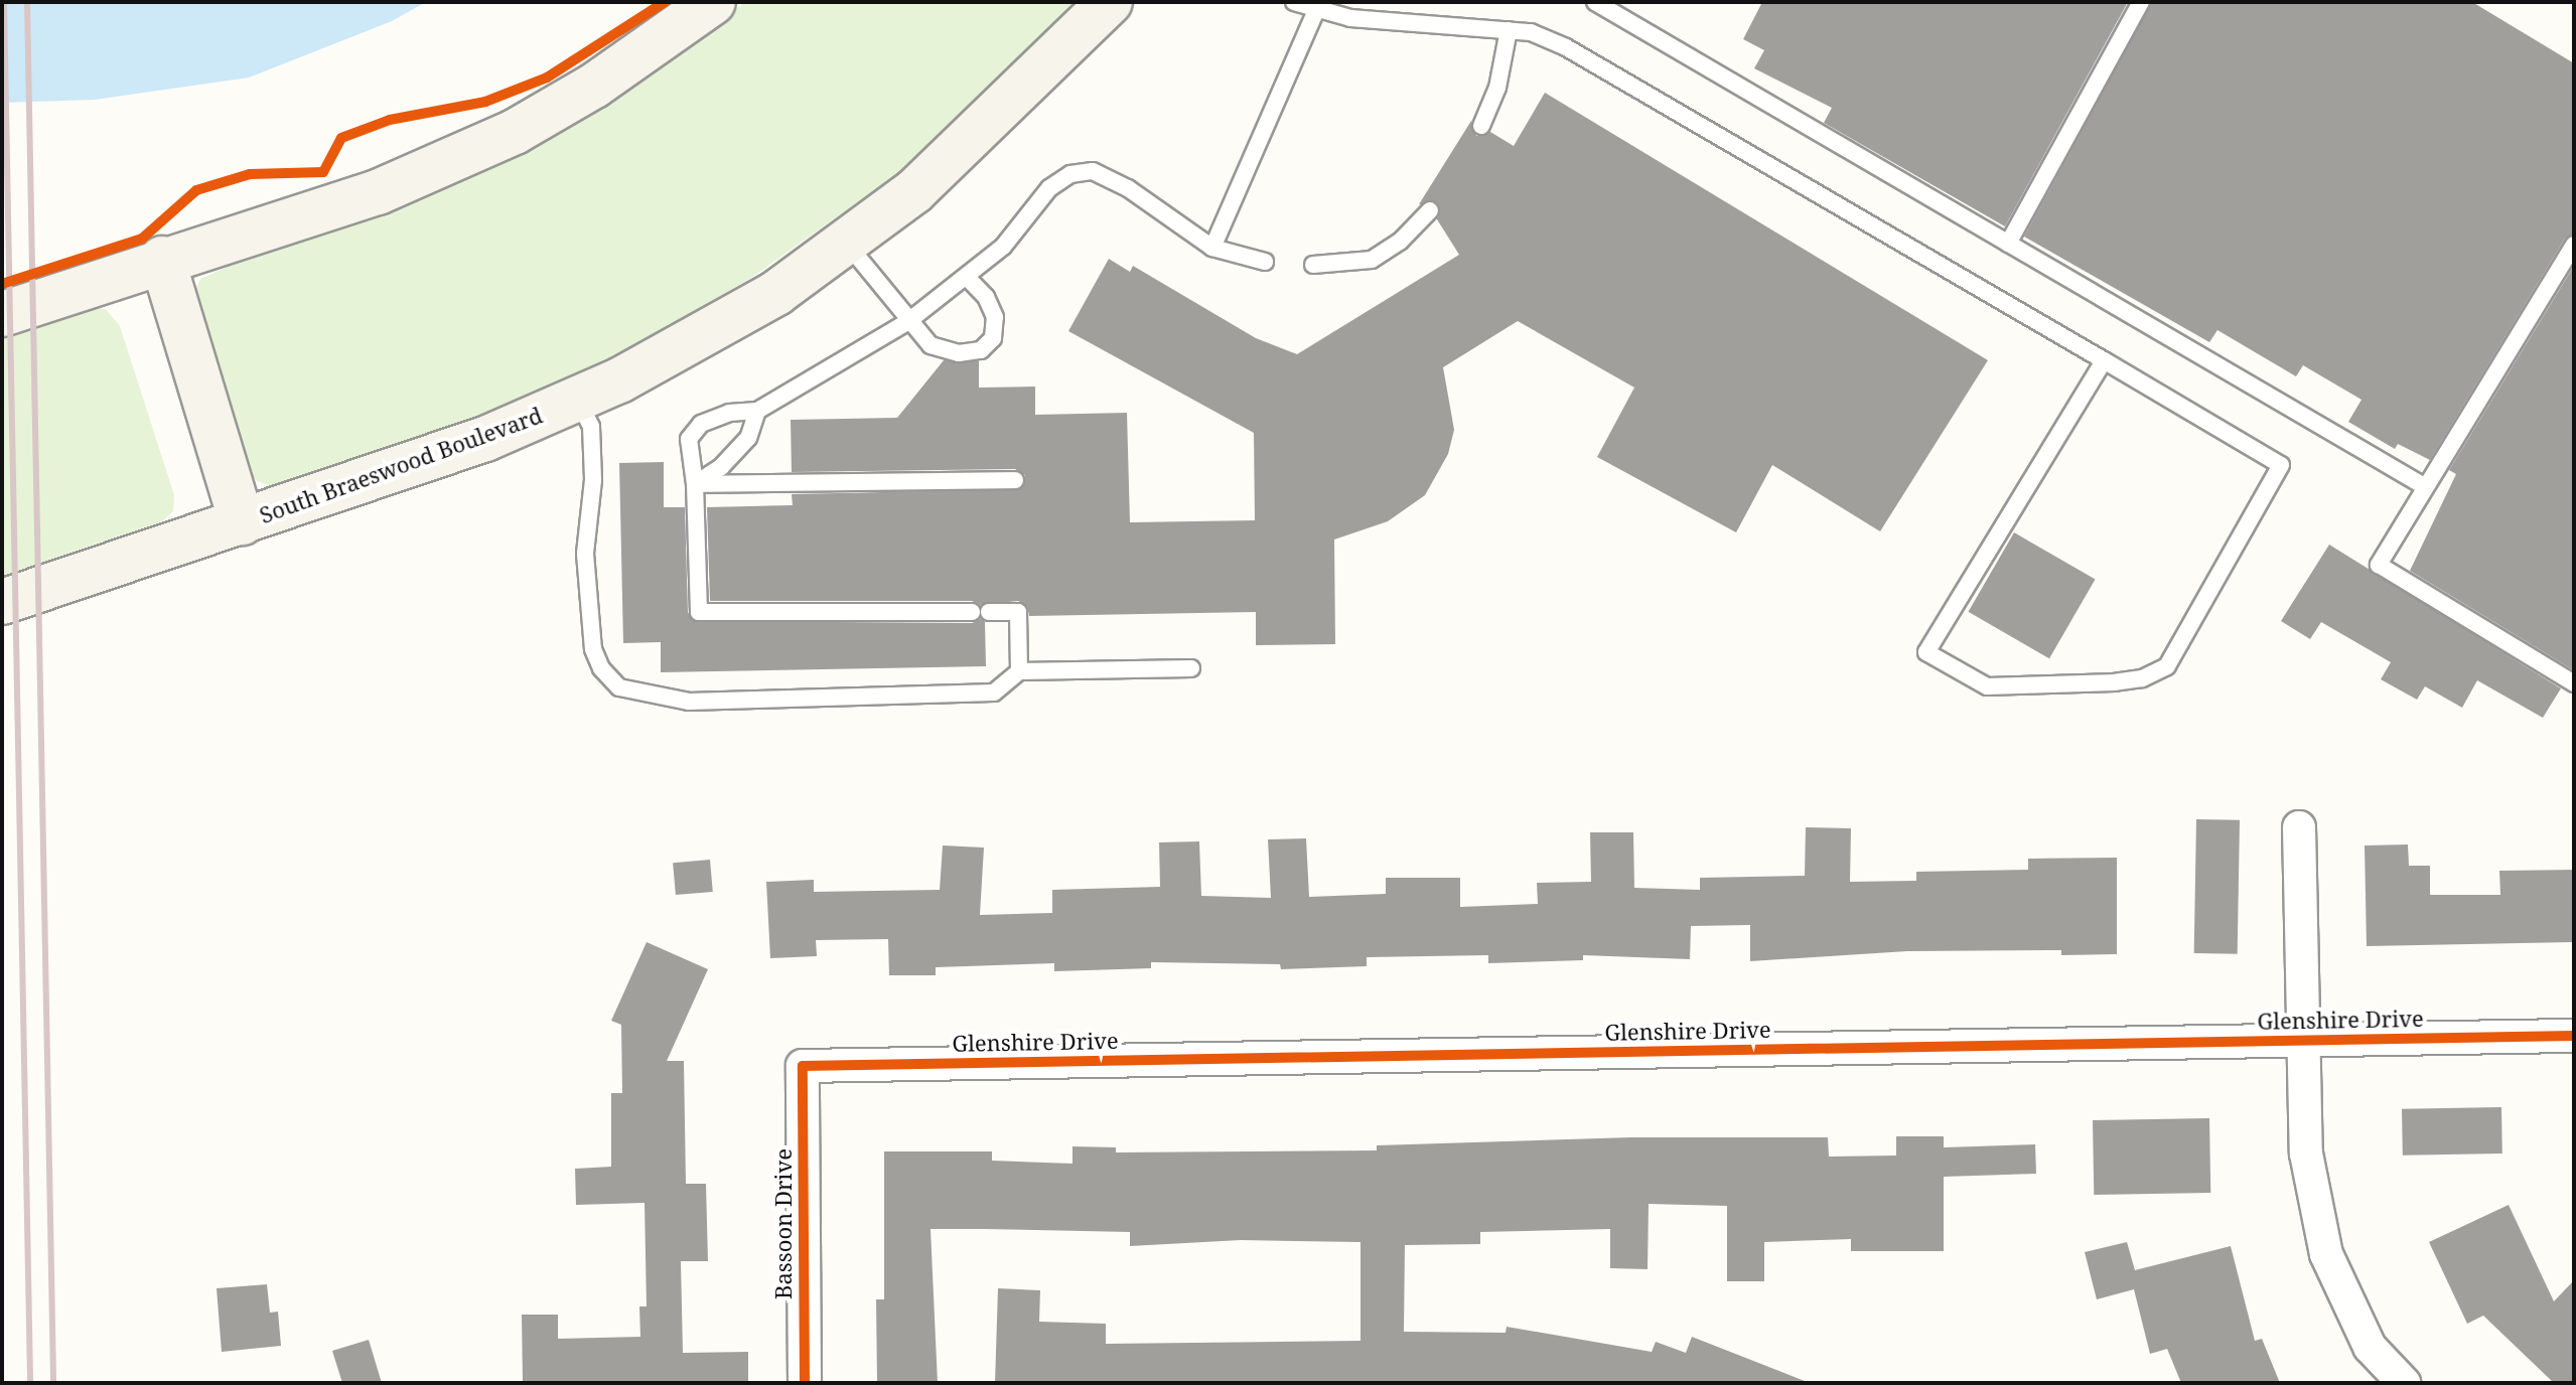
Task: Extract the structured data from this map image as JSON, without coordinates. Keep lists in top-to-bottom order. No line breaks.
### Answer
{"streets":{"main road":["South Braeswood Boulevard"],"street":["Glenshire Drive","Bassoon Drive"]},"crossings":[["Glenshire Drive","Bassoon Drive"]]}
